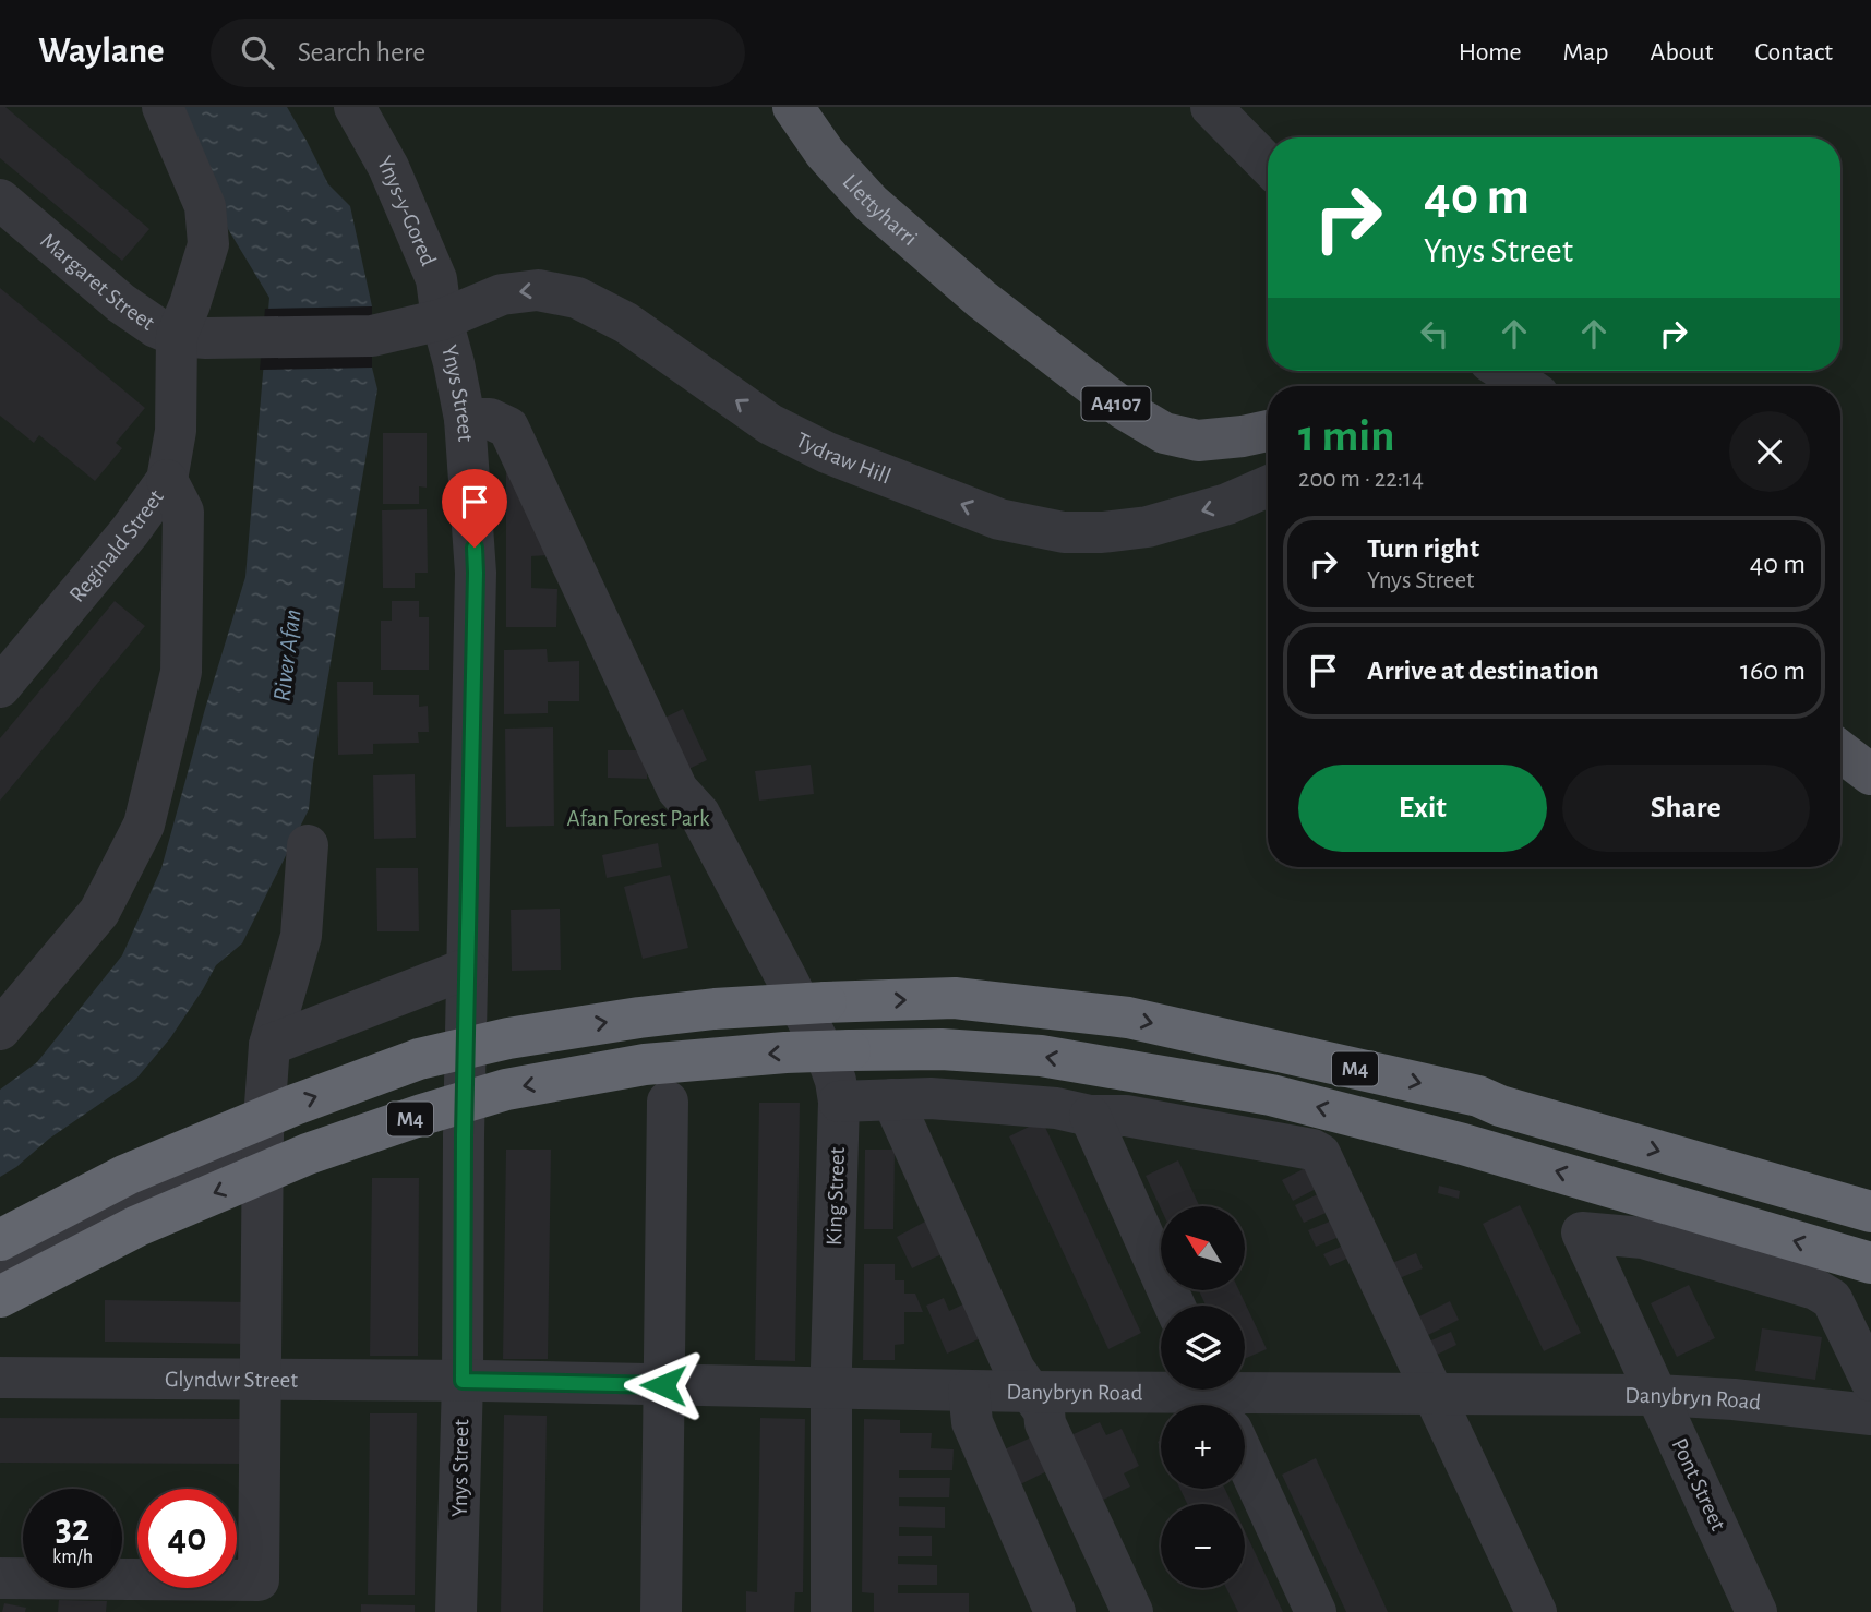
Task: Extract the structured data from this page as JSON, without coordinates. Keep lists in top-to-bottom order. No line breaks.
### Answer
{"streets":{"highway":["M4"],"main road":["Llettyharri","A4107"],"street":["Ynys-y-Gored","Margaret Street","Ynys Street","Tydraw Hill","Reginald Street","King Street","Glyndwr Street","Danybryn Road","Pont Street"]},"crossings":[["Ynys-y-Gored","Ynys Street"],["Ynys-y-Gored","Tydraw Hill"],["Margaret Street","Tydraw Hill"],["Margaret Street","Reginald Street"],["Ynys Street","Tydraw Hill"],["Ynys Street","King Street"],["Ynys Street","Glyndwr Street"],["Ynys Street","Danybryn Road"],["Tydraw Hill","Reginald Street"],["King Street","Danybryn Road"],["Glyndwr Street","Danybryn Road"],["Danybryn Road","Pont Street"]],"one_way":["Tydraw Hill"],"water":["River Afan"],"parks":["Afan Forest Park"],"north":"top left","page":{"header":"Waylane","search":"Search here","nav":["Home","Map","About","Contact"],"turn":["40 m","Ynys Street"],"heading":["1 min","200 m · 22:14"],"list":[{"name":"Turn right","note":"Ynys Street","value":"40 m"},{"name":"Arrive at destination","value":"160 m"}],"buttons":["Exit","Share"],"map_buttons":["+","−"],"speed":"32 km/h","limit":"40"}}
